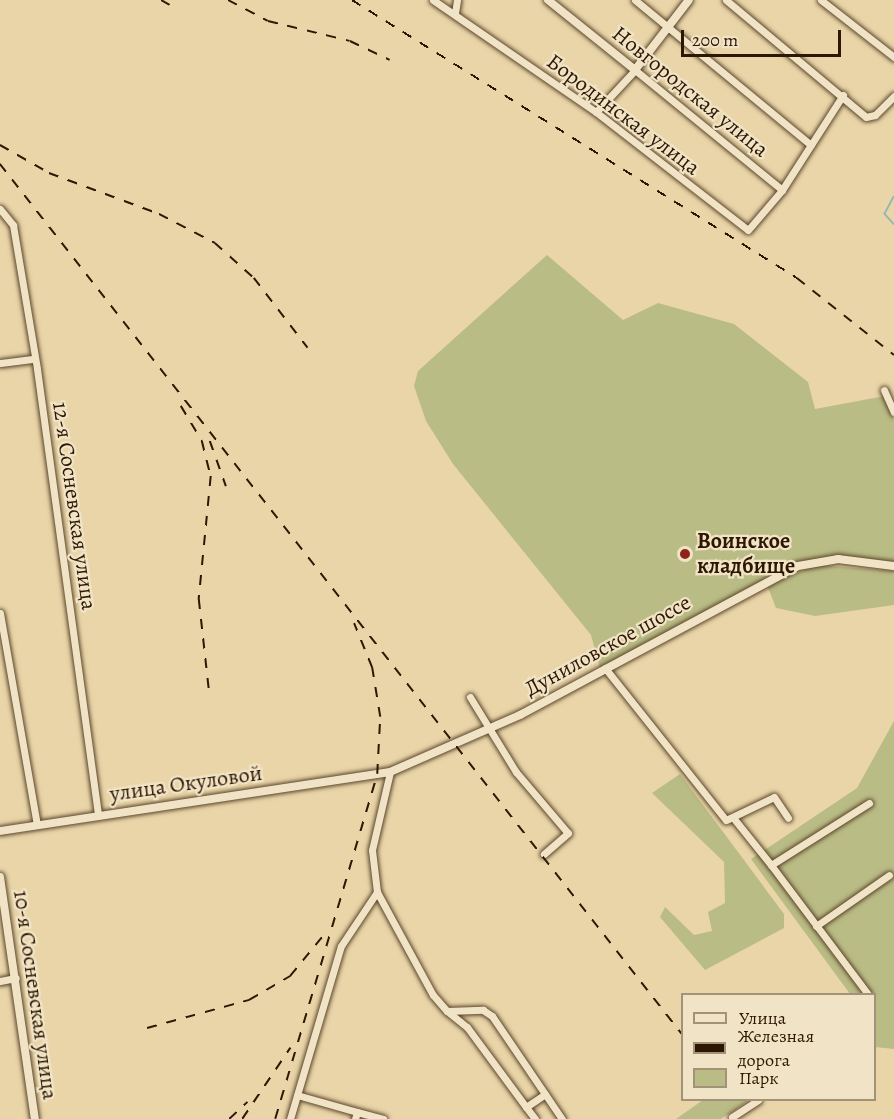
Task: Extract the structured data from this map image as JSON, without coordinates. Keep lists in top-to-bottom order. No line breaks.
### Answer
{"streets":{"street":["Новгородская улица","Бородинская улица","12-я Сосневская улица","Дуниловское шоссе","улица Окуловой","10-я Сосневская улица"]},"crossings":[["Новгородская улица","Бородинская улица"],["12-я Сосневская улица","улица Окуловой"],["Дуниловское шоссе","улица Окуловой"]],"places":["Воинское кладбище"],"legend":["Улица","Железная дорога","Парк"],"scale_bar":"200 m"}
